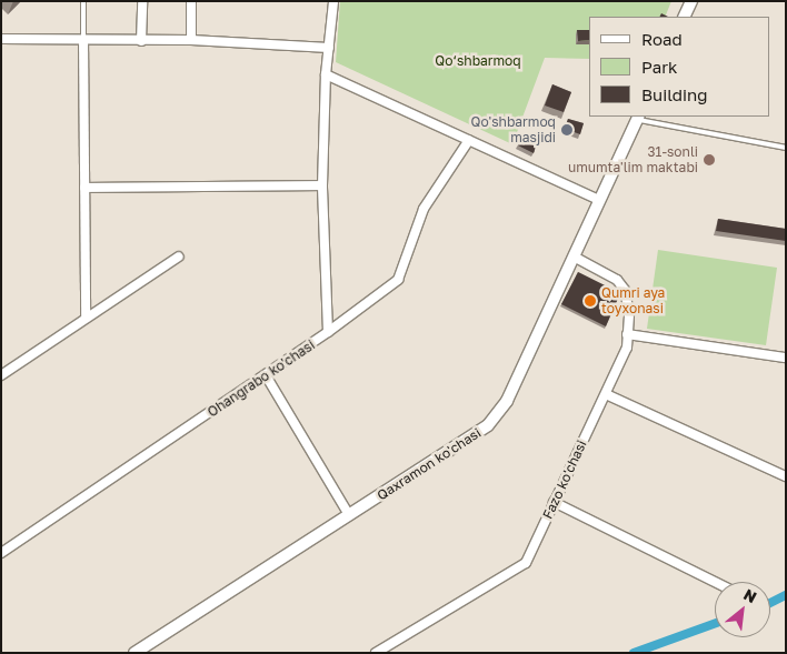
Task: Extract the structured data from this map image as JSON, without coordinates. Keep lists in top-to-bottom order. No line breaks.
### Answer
{"streets":{"street":["Ohangrabo ko'chasi","Qaxramon ko'chasi","Fazo ko'chasi"]},"crossings":[["Qaxramon ko'chasi","Fazo ko'chasi"]],"parks":["Qo‘shbarmoq"],"places":["Qo'shbarmoq masjidi","31-sonli umumta'lim maktabi","Qumri aya toyxonasi"],"legend":["Road","Park","Building"],"north":"top right"}
